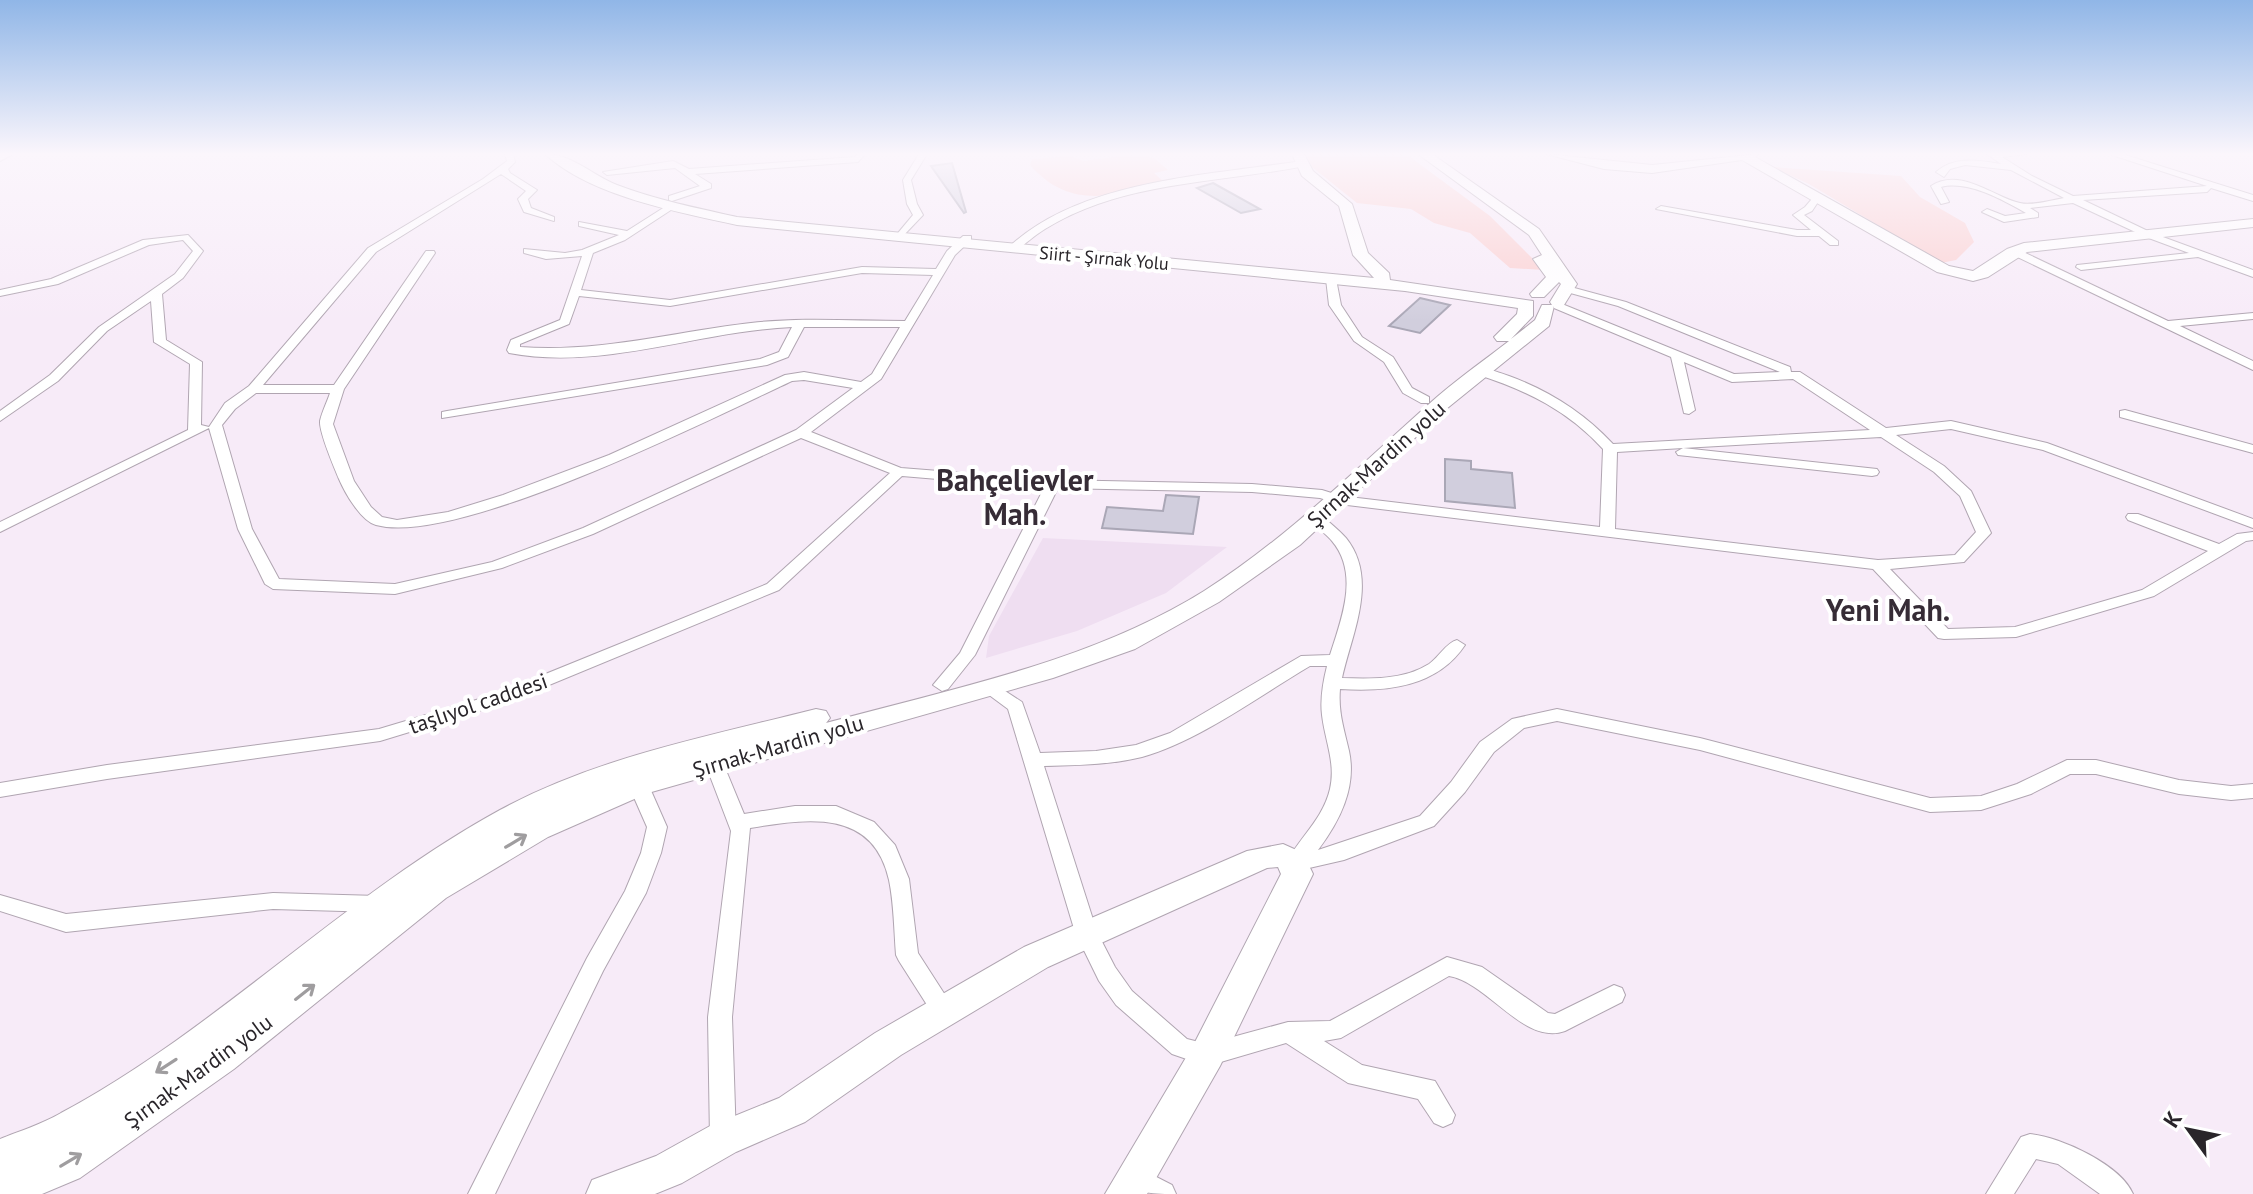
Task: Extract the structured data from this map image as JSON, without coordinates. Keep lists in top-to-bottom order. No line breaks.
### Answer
{"streets":{"street":["Siirt - Şırnak Yolu","Şırnak-Mardin yolu","taşlıyol caddesi"]},"crossings":[["Siirt - Şırnak Yolu","Şırnak-Mardin yolu"]],"districts":["Bahçelievler Mah.","Yeni Mah."],"north":"top left"}
